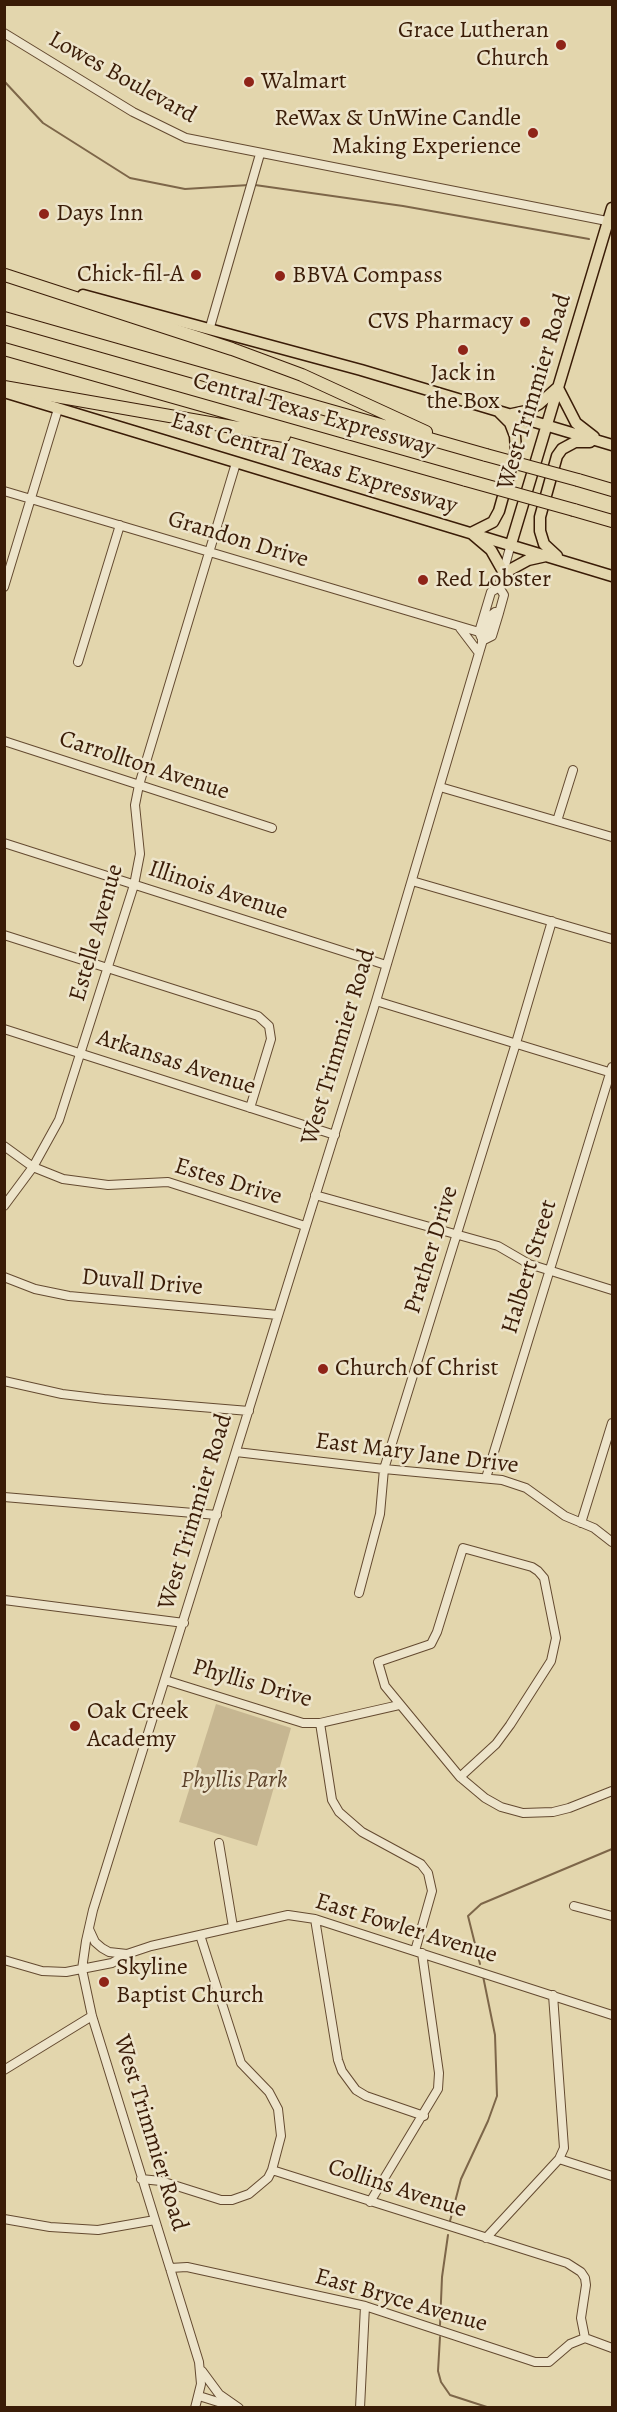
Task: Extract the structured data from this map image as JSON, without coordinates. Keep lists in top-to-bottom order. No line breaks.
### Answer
{"streets":{"highway":["Central Texas Expressway"],"main road":["West Trimmier Road","East Central Texas Expressway"],"street":["Lowes Boulevard","Grandon Drive","Carrollton Avenue","Illinois Avenue","Estelle Avenue","Arkansas Avenue","Estes Drive","Prather Drive","Halbert Street","Duvall Drive","East Mary Jane Drive","Phyllis Drive","East Fowler Avenue","Collins Avenue","East Bryce Avenue"]},"crossings":[["Lowes Boulevard","West Trimmier Road"],["West Trimmier Road","East Central Texas Expressway"],["West Trimmier Road","Grandon Drive"],["West Trimmier Road","Illinois Avenue"],["West Trimmier Road","Arkansas Avenue"],["West Trimmier Road","Estes Drive"],["West Trimmier Road","Duvall Drive"],["West Trimmier Road","East Mary Jane Drive"],["West Trimmier Road","Phyllis Drive"],["West Trimmier Road","East Fowler Avenue"],["West Trimmier Road","East Bryce Avenue"],["East Central Texas Expressway","Estelle Avenue"],["Grandon Drive","Estelle Avenue"],["Carrollton Avenue","Estelle Avenue"],["Illinois Avenue","Estelle Avenue"],["Estelle Avenue","Arkansas Avenue"],["Estelle Avenue","Estes Drive"],["Prather Drive","East Mary Jane Drive"],["Halbert Street","East Mary Jane Drive"],["Collins Avenue","East Bryce Avenue"]],"parks":["Phyllis Park"],"places":["Grace Lutheran Church","Walmart","ReWax & UnWine Candle Making Experience","Days Inn","Chick-fil-A","BBVA Compass","CVS Pharmacy","Jack in the Box","Red Lobster","Church of Christ","Oak Creek Academy","Skyline Baptist Church"]}
